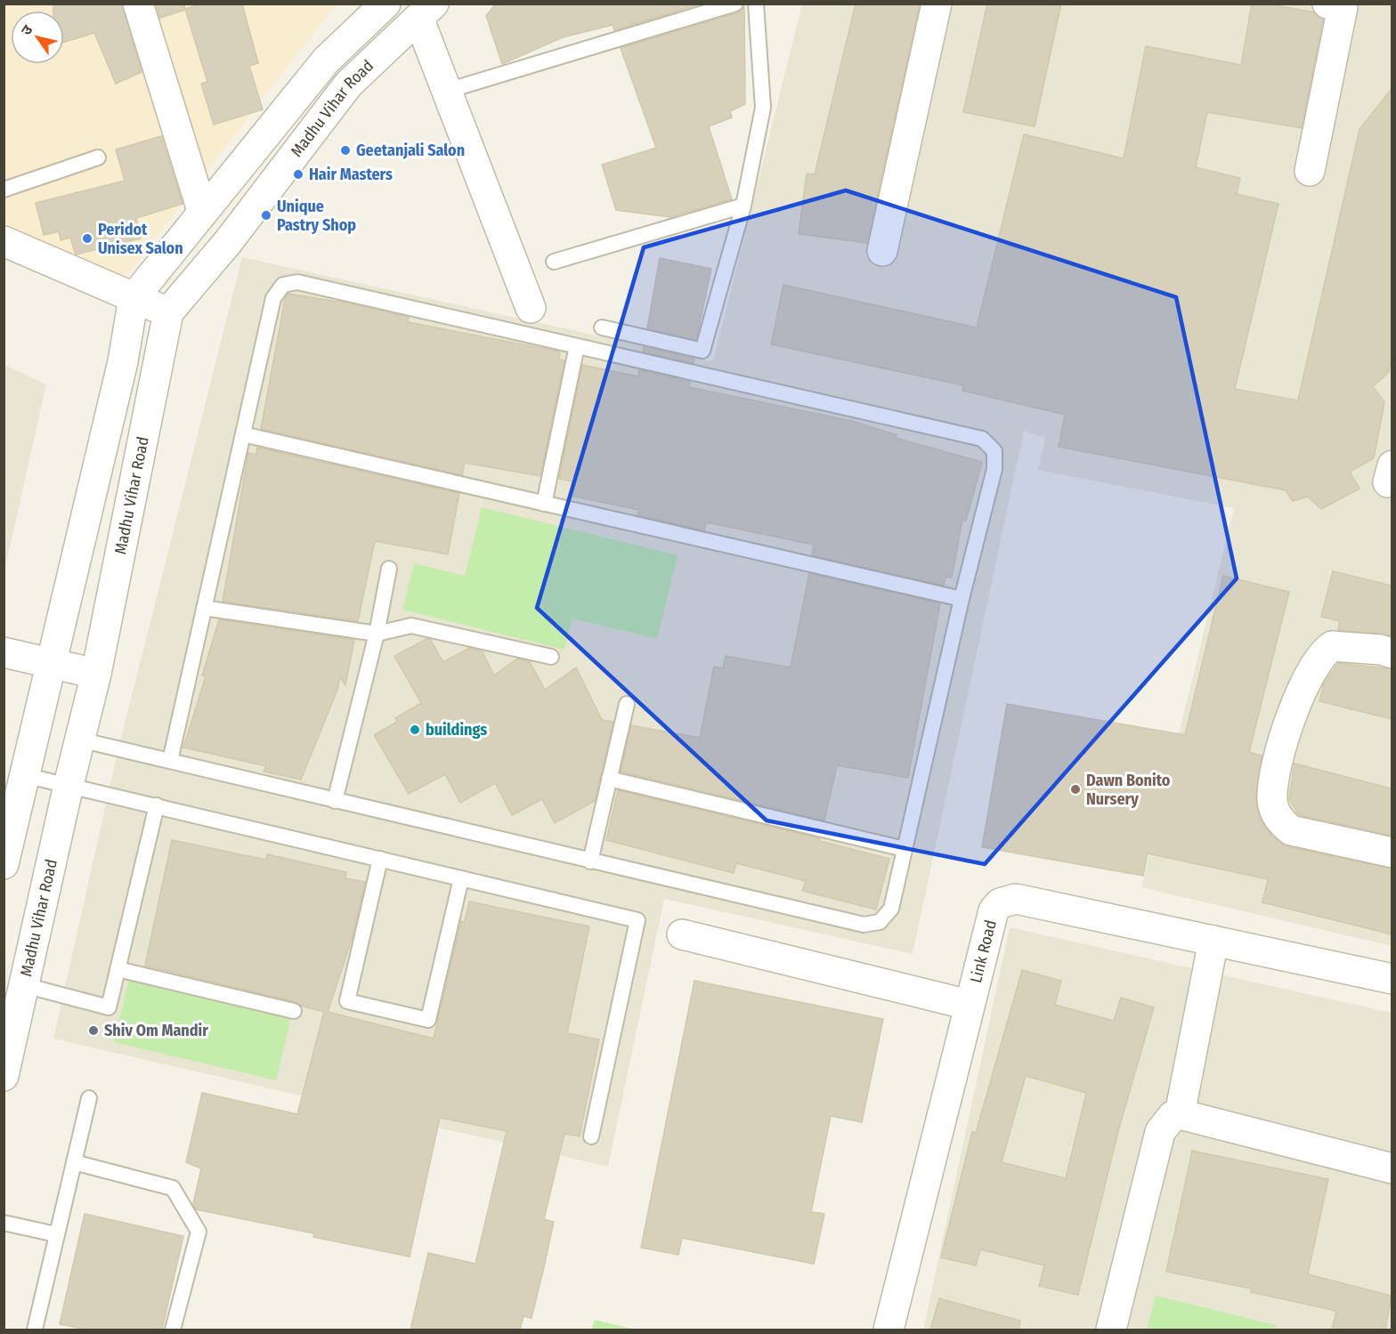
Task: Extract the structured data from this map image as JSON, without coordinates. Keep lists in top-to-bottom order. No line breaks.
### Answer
{"streets":{"street":["Madhu Vihar Road","Link Road"]},"places":["Geetanjali Salon","Hair Masters","Unique Pastry Shop","Peridot Unisex Salon","buildings","Dawn Bonito Nursery","Shiv Om Mandir"],"north":"top left"}
